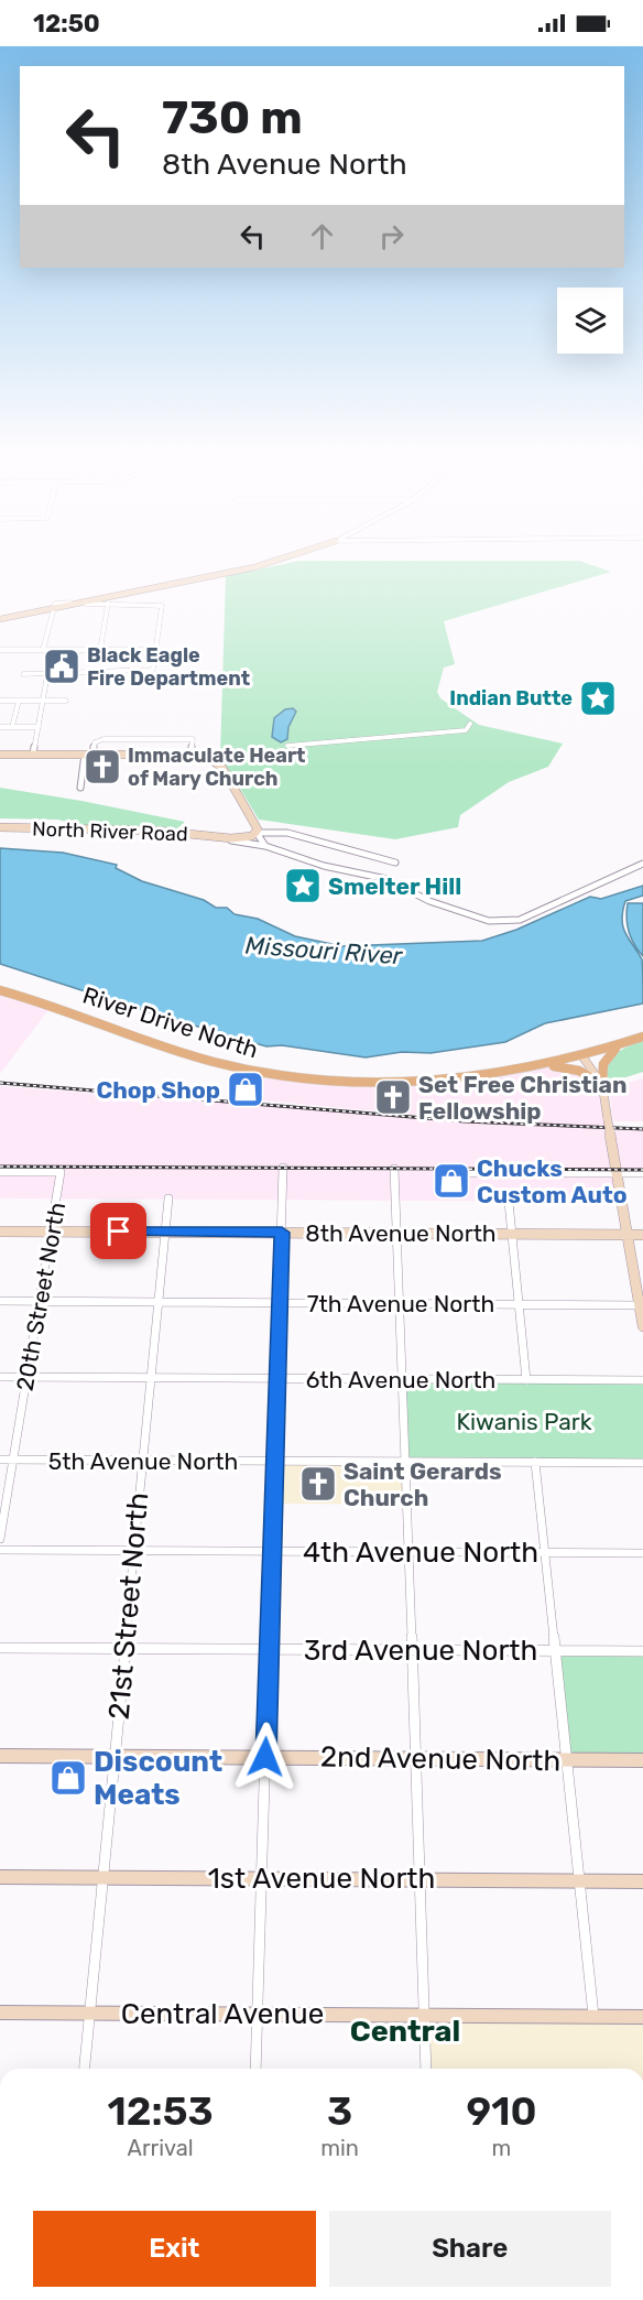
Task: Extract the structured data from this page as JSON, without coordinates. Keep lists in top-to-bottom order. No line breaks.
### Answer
{"streets":{"main road":["River Drive North"],"street":["North River Road","8th Avenue North","20th Street North","7th Avenue North","6th Avenue North","5th Avenue North","4th Avenue North","21st Street North","3rd Avenue North","2nd Avenue North","1st Avenue North","Central Avenue"]},"crossings":[["8th Avenue North","20th Street North"],["8th Avenue North","21st Street North"],["20th Street North","7th Avenue North"],["20th Street North","6th Avenue North"],["20th Street North","5th Avenue North"],["7th Avenue North","21st Street North"],["6th Avenue North","21st Street North"],["5th Avenue North","21st Street North"],["4th Avenue North","21st Street North"],["21st Street North","3rd Avenue North"],["21st Street North","2nd Avenue North"],["21st Street North","1st Avenue North"],["21st Street North","Central Avenue"]],"districts":["Central"],"water":["Missouri River"],"parks":["Kiwanis Park"],"places":{"public building":["Black Eagle Fire Department"],"place":["Indian Butte","Smelter Hill"],"church":["Immaculate Heart of Mary Church","Set Free Christian Fellowship","Saint Gerards Church"],"shop":["Chop Shop","Chucks Custom Auto","Discount Meats"]},"page":{"status":"12:50","turn":["730 m","8th Avenue North"],"eta":["12:53","Arrival","3","min","910","m"],"buttons":["Exit","Share"]}}
